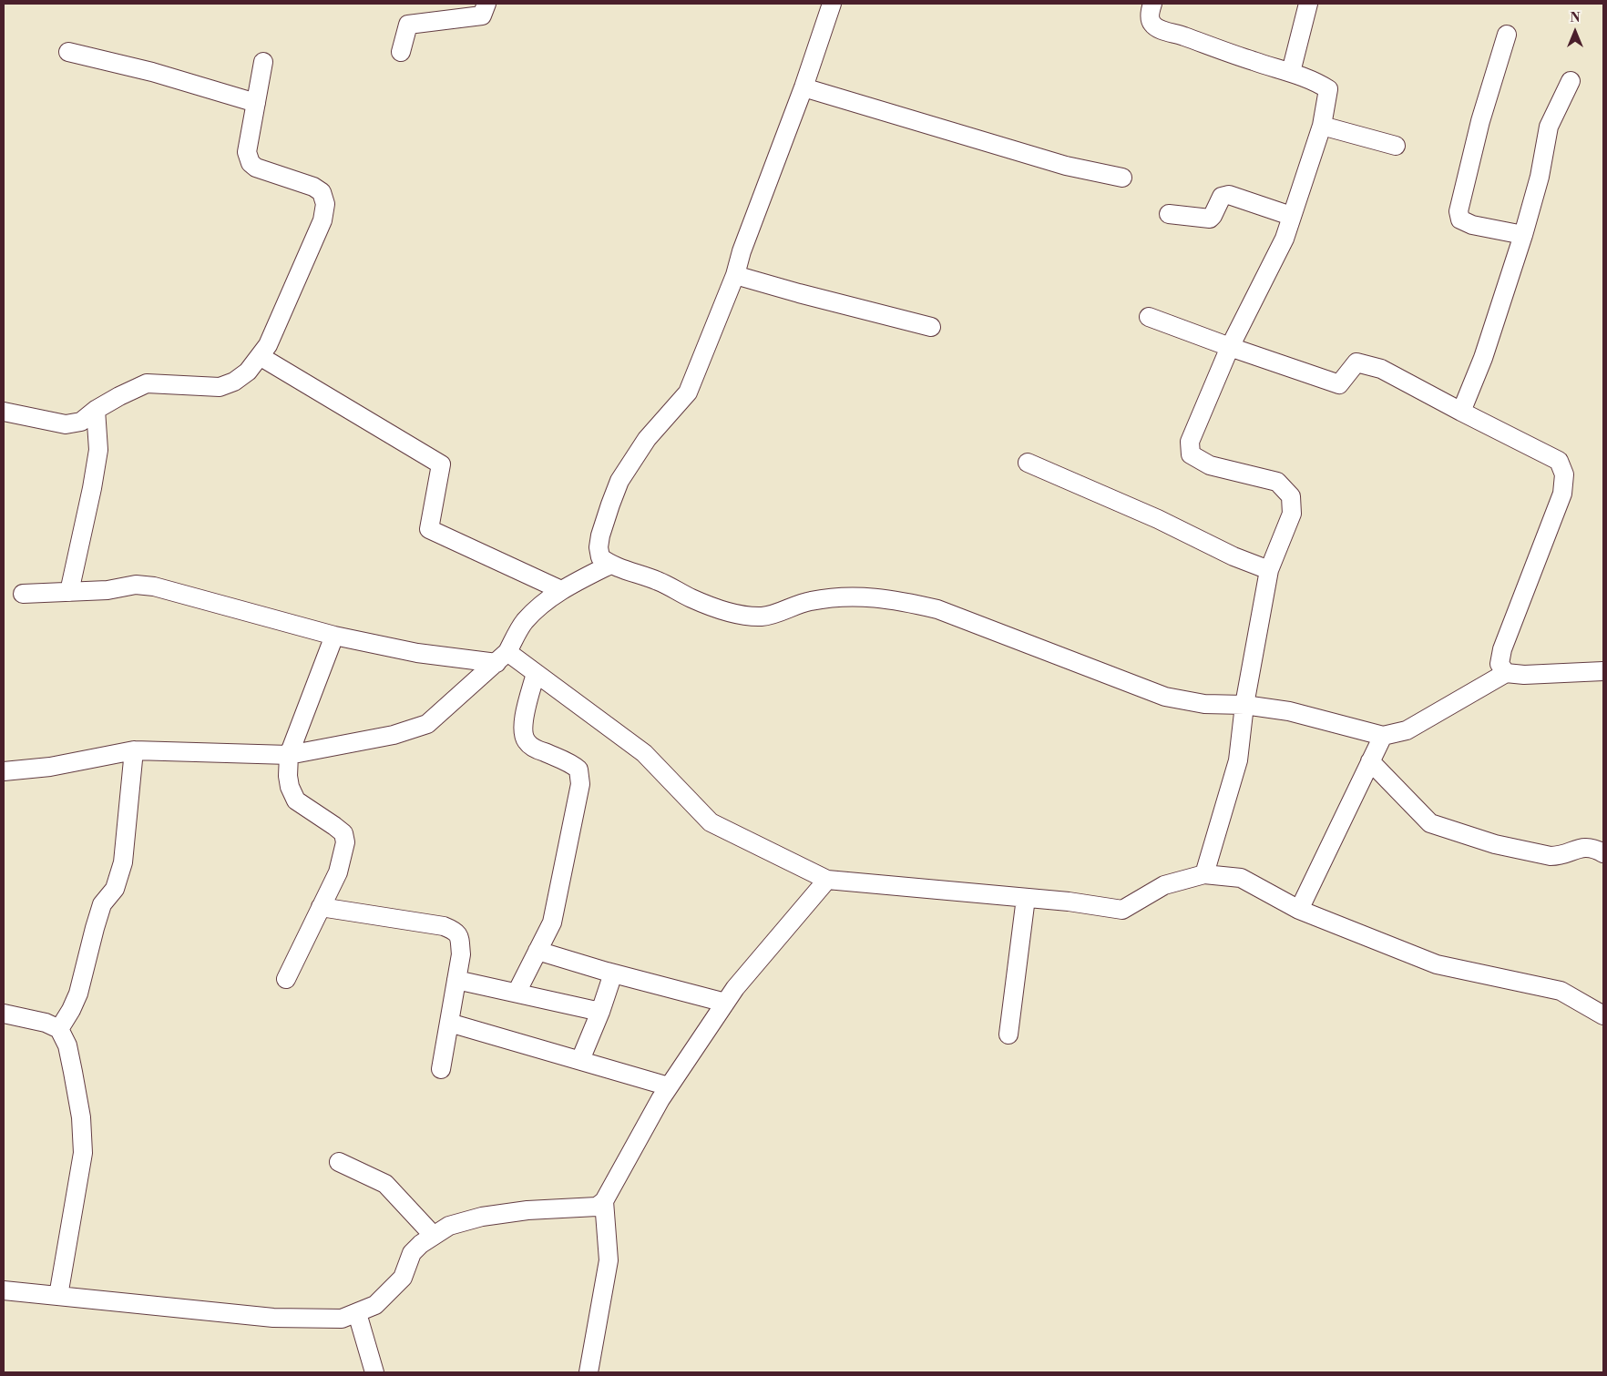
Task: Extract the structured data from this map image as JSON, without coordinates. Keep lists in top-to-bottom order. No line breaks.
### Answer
{"north":"top"}
